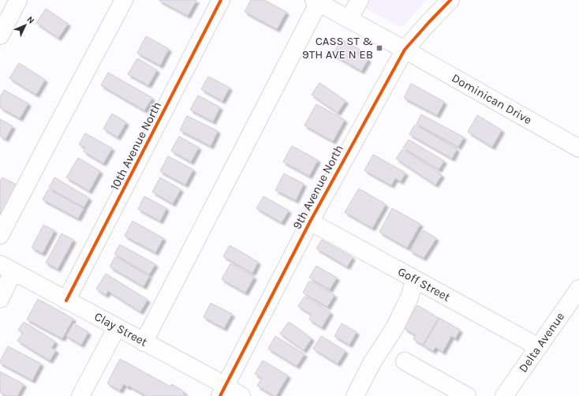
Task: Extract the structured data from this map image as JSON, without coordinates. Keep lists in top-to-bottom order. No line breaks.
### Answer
{"streets":{"street":["Dominican Drive","10th Avenue North","9th Avenue North","Goff Street","Clay Street","Delta Avenue"]},"crossings":[["Dominican Drive","9th Avenue North"],["10th Avenue North","Clay Street"],["9th Avenue North","Goff Street"],["9th Avenue North","Clay Street"],["Goff Street","Delta Avenue"]],"places":{"transit":["CASS ST & 9TH AVE N EB"]},"north":"top right"}
